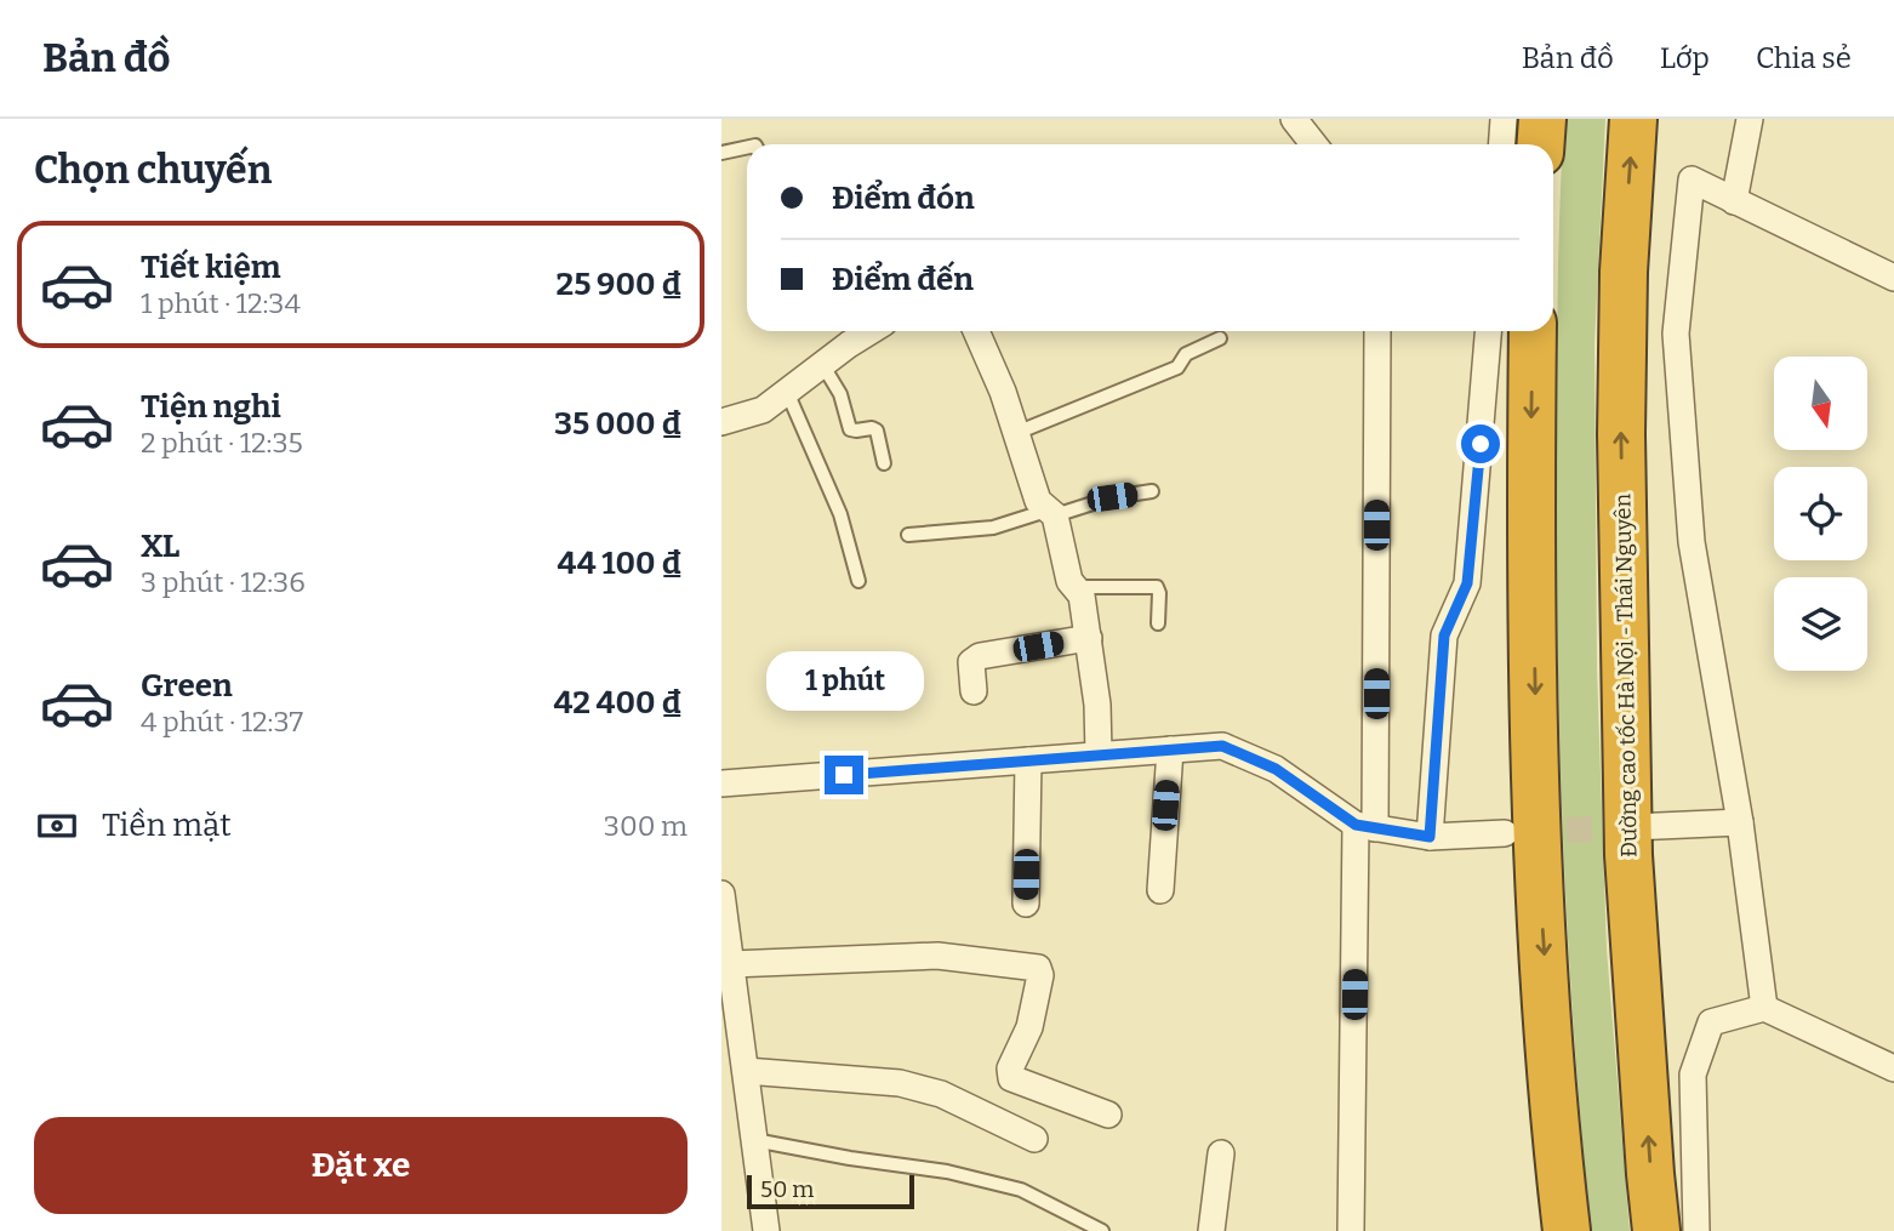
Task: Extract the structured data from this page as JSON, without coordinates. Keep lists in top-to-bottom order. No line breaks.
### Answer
{"streets":{"highway":["Đường cao tốc Hà Nội - Thái Nguyên"]},"scale_bar":"50 m","north":"bottom","page":{"header":"Bản đồ","nav":["Bản đồ","Lớp","Chia sẻ"],"heading":"Chọn chuyến","banner":["Điểm đón","Điểm đến"],"list":[{"name":"Tiết kiệm","note":"1 phút · 12:34","value":"25 900 ₫"},{"name":"Tiện nghi","note":"2 phút · 12:35","value":"35 000 ₫"},{"name":"XL","note":"3 phút · 12:36","value":"44 100 ₫"},{"name":"Green","note":"4 phút · 12:37","value":"42 400 ₫"}],"bubble":"1 phút","pay":["Tiền mặt","300 m"],"buttons":"Đặt xe","scale":"50 m"}}
